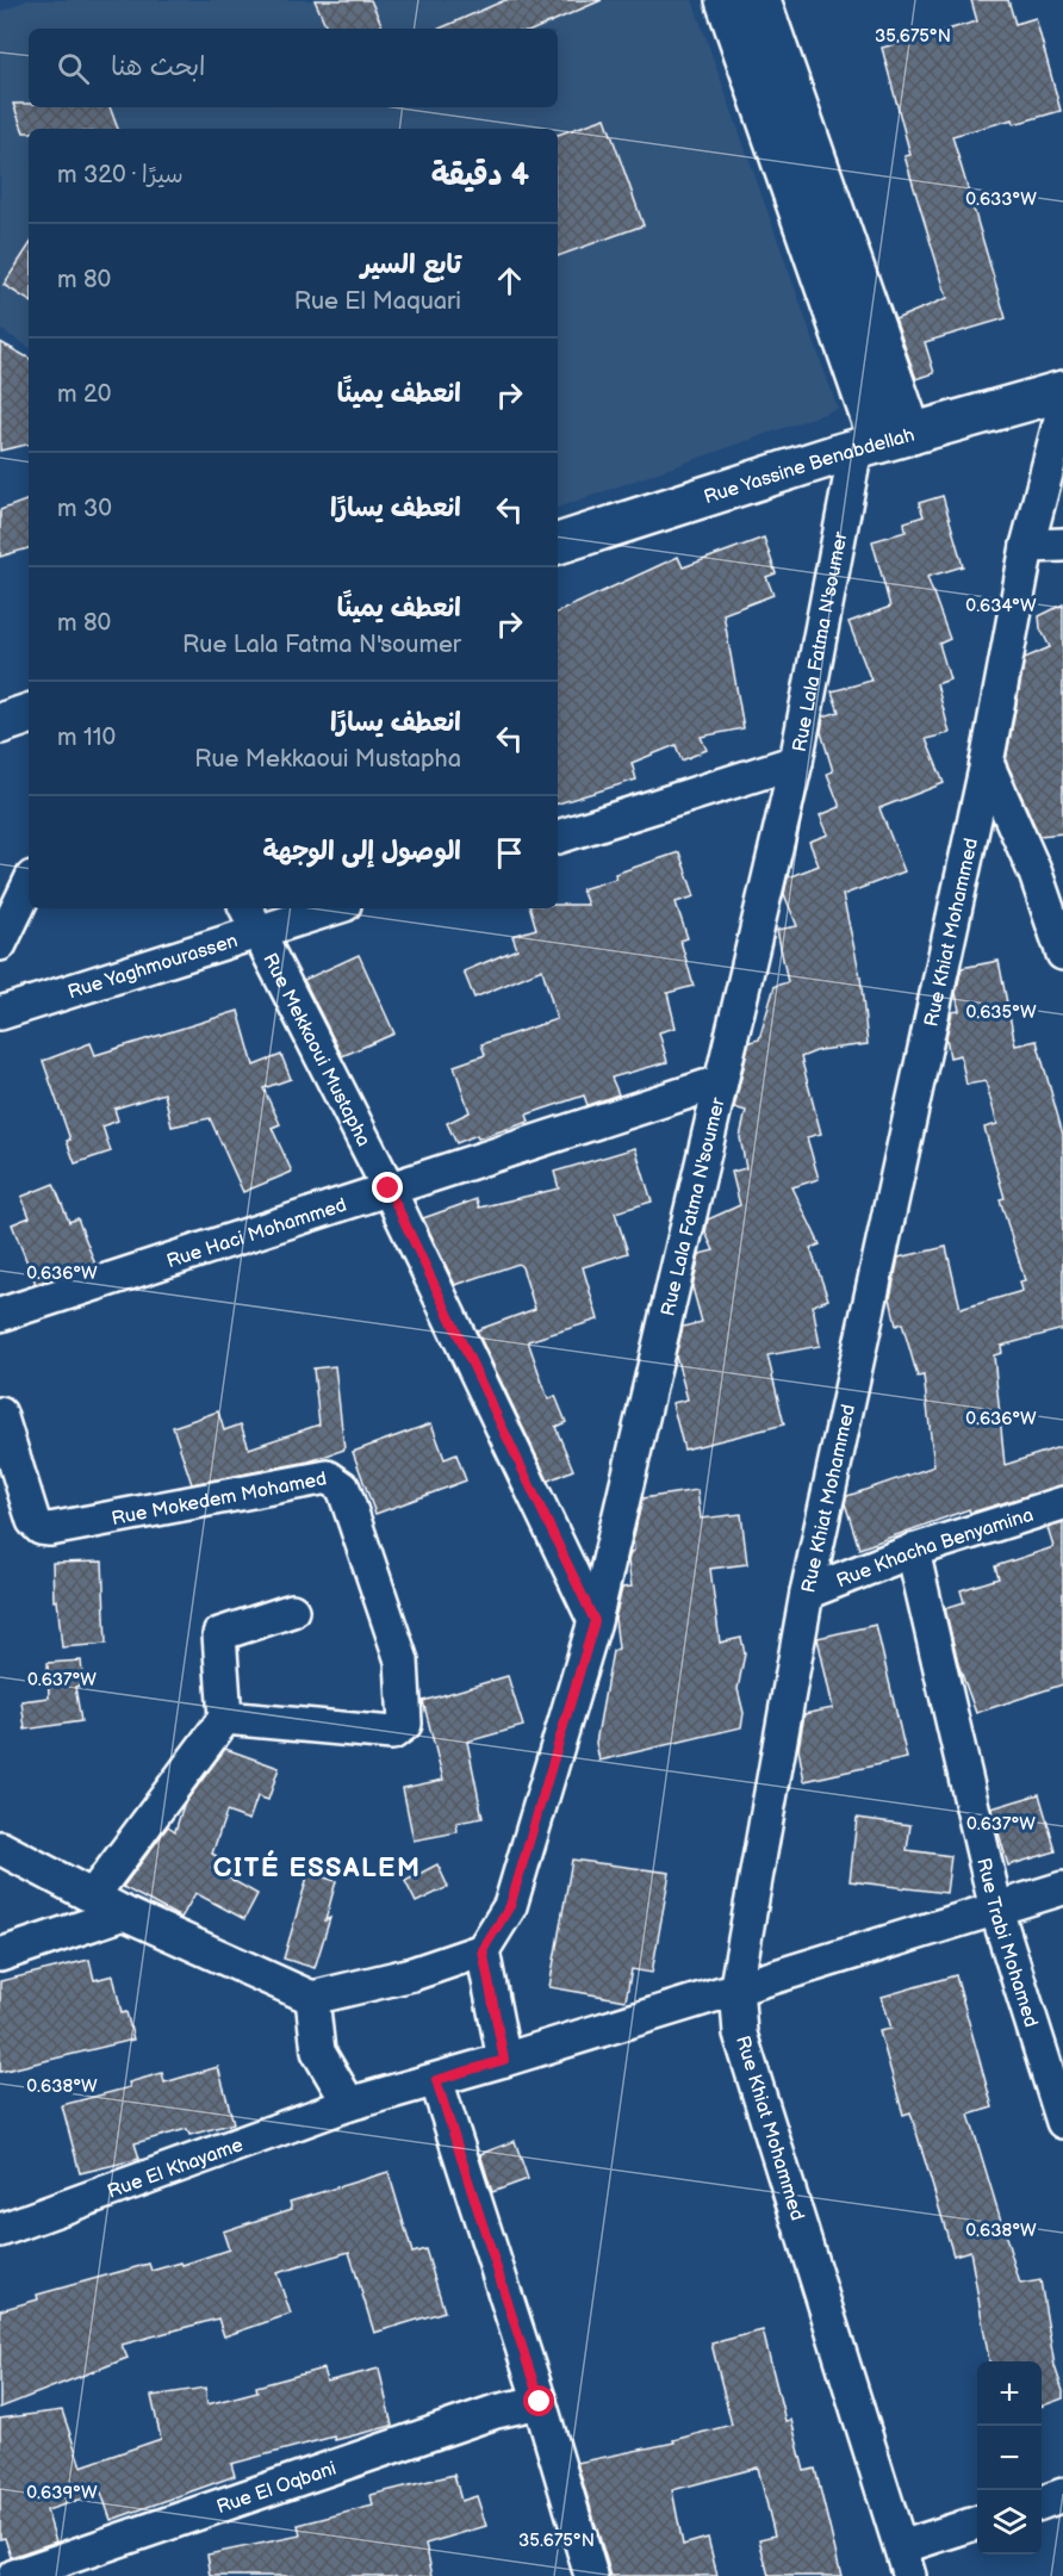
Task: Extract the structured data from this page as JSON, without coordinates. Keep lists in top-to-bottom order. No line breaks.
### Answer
{"streets":{"street":["Rue Yassine Benabdellah","Rue Lala Fatma N'soumer","Rue Khiat Mohammed","Rue Yaghmourassen","Rue Mekkaoui Mustapha","Rue Haci Mohammed","Rue Mokedem Mohamed","Rue Khacha Benyamina","Rue Trabi Mohamed","Rue El Khayame","Rue El Oqbani"]},"crossings":[["Rue Yassine Benabdellah","Rue Lala Fatma N'soumer"],["Rue Lala Fatma N'soumer","Rue Mekkaoui Mustapha"],["Rue Lala Fatma N'soumer","Rue Haci Mohammed"],["Rue Khiat Mohammed","Rue Khacha Benyamina"],["Rue Khiat Mohammed","Rue El Khayame"],["Rue Yaghmourassen","Rue Mekkaoui Mustapha"],["Rue Mekkaoui Mustapha","Rue Haci Mohammed"],["Rue Khacha Benyamina","Rue Trabi Mohamed"],["Rue Trabi Mohamed","Rue El Khayame"]],"districts":["CITÉ ESSALEM"],"page":{"search":"ابحث هنا","heading":["4 دقيقة","سيرًا · 320 m"],"list":[["تابع السير","Rue El Maquari","80 m"],["انعطف يمينًا","20 m"],["انعطف يسارًا","30 m"],["انعطف يمينًا","Rue Lala Fatma N'soumer","80 m"],["انعطف يسارًا","Rue Mekkaoui Mustapha","110 m"],"الوصول إلى الوجهة"],"map_buttons":["+","−"]},"coordinates":["35.675°N","0.633°W","0.634°W","0.635°W","0.636°W","0.637°W","0.638°W","0.639°W"]}
